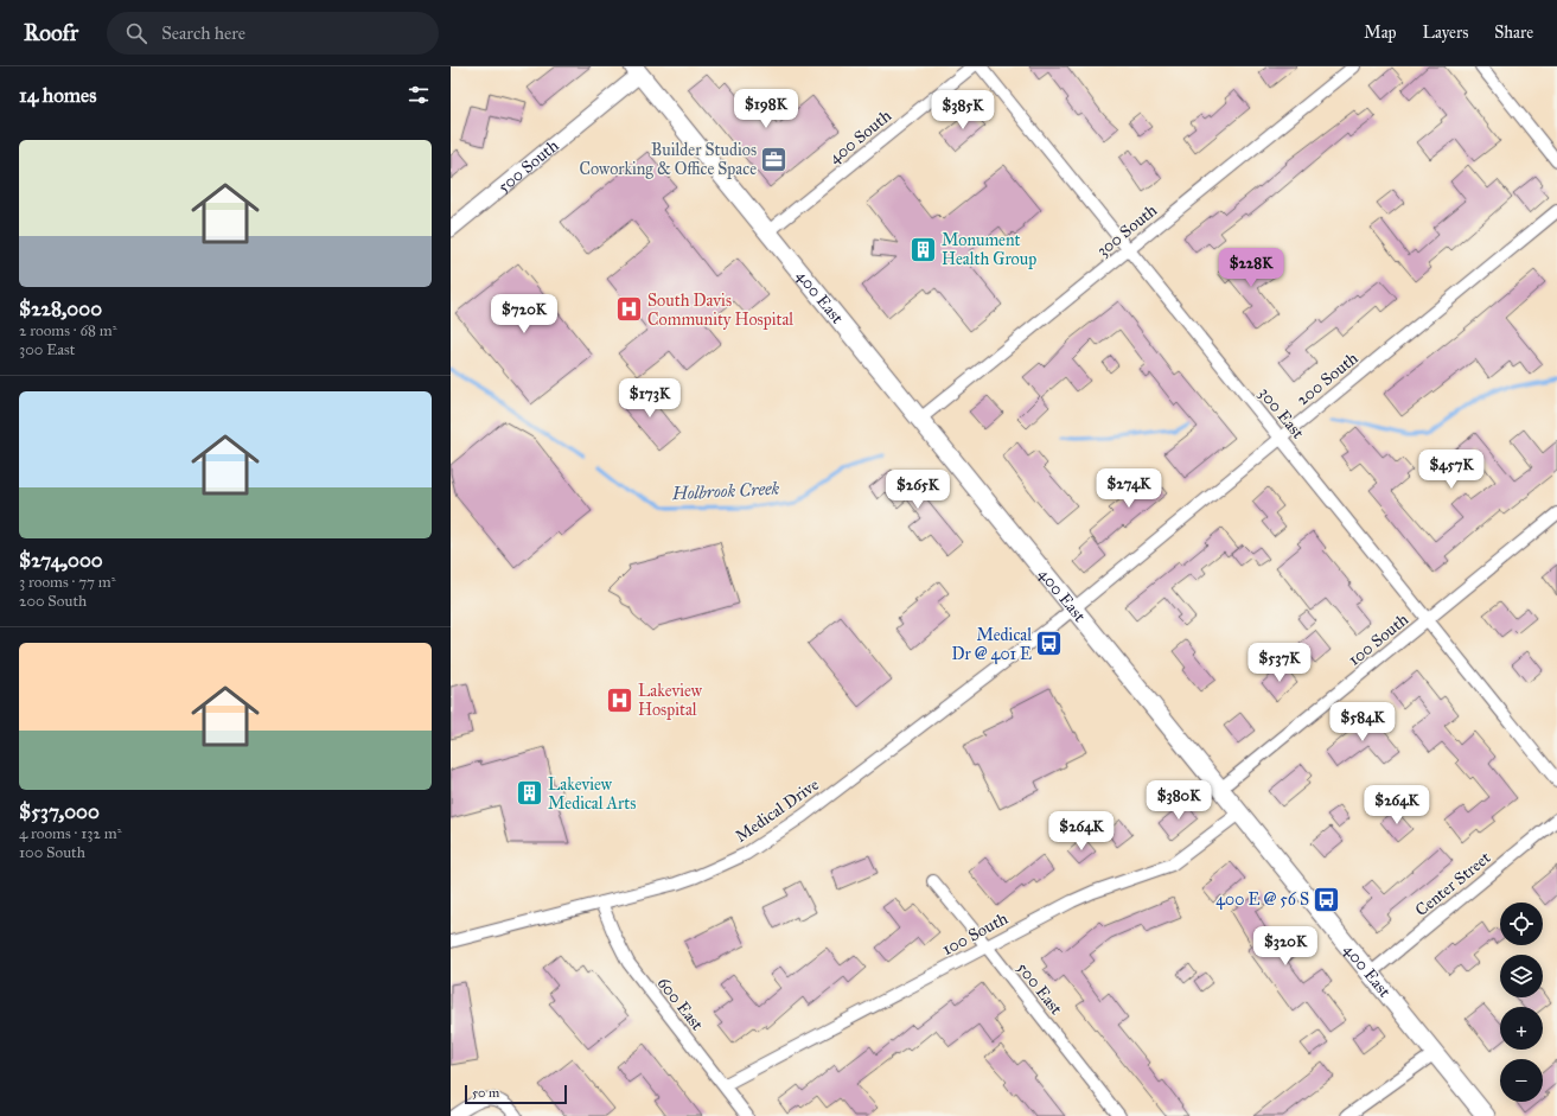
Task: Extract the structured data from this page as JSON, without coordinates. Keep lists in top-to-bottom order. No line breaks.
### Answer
{"streets":{"main road":["400 East"],"street":["400 South","500 South","300 South","200 South","300 East","100 South","Medical Drive","Center Street","500 East","600 East"]},"crossings":[["400 South","400 East"],["500 South","400 East"],["300 South","400 East"],["300 South","300 East"],["400 East","200 South"],["400 East","100 South"],["400 East","Medical Drive"],["400 East","Center Street"],["200 South","300 East"],["200 South","Medical Drive"],["300 East","100 South"],["100 South","500 East"],["100 South","600 East"],["Medical Drive","600 East"]],"water":["Holbrook Creek"],"places":{"office":["Builder Studios Coworking & Office Space"],"building":["Monument Health Group","Lakeview Medical Arts"],"hospital":["South Davis Community Hospital","Lakeview Hospital"],"bus stop":["Medical Dr @ 401 E","400 E @ 56 S"]},"scale_bar":"50 m","page":{"header":"Roofr","search":"Search here","nav":["Map","Layers","Share"],"heading":"14 homes","price":["$198K","$385K","$228K","$720K","$173K","$457K","$274K","$265K","$537K","$584K","$380K","$264K","$264K","$320K"],"list":[{"name":"$228,000","note":"2 rooms · 68 m² · 300 East"},{"name":"$274,000","note":"3 rooms · 77 m² · 200 South"},{"name":"$537,000","note":"4 rooms · 132 m² · 100 South"}],"map_buttons":["+","−"],"scale":"50 m"}}
